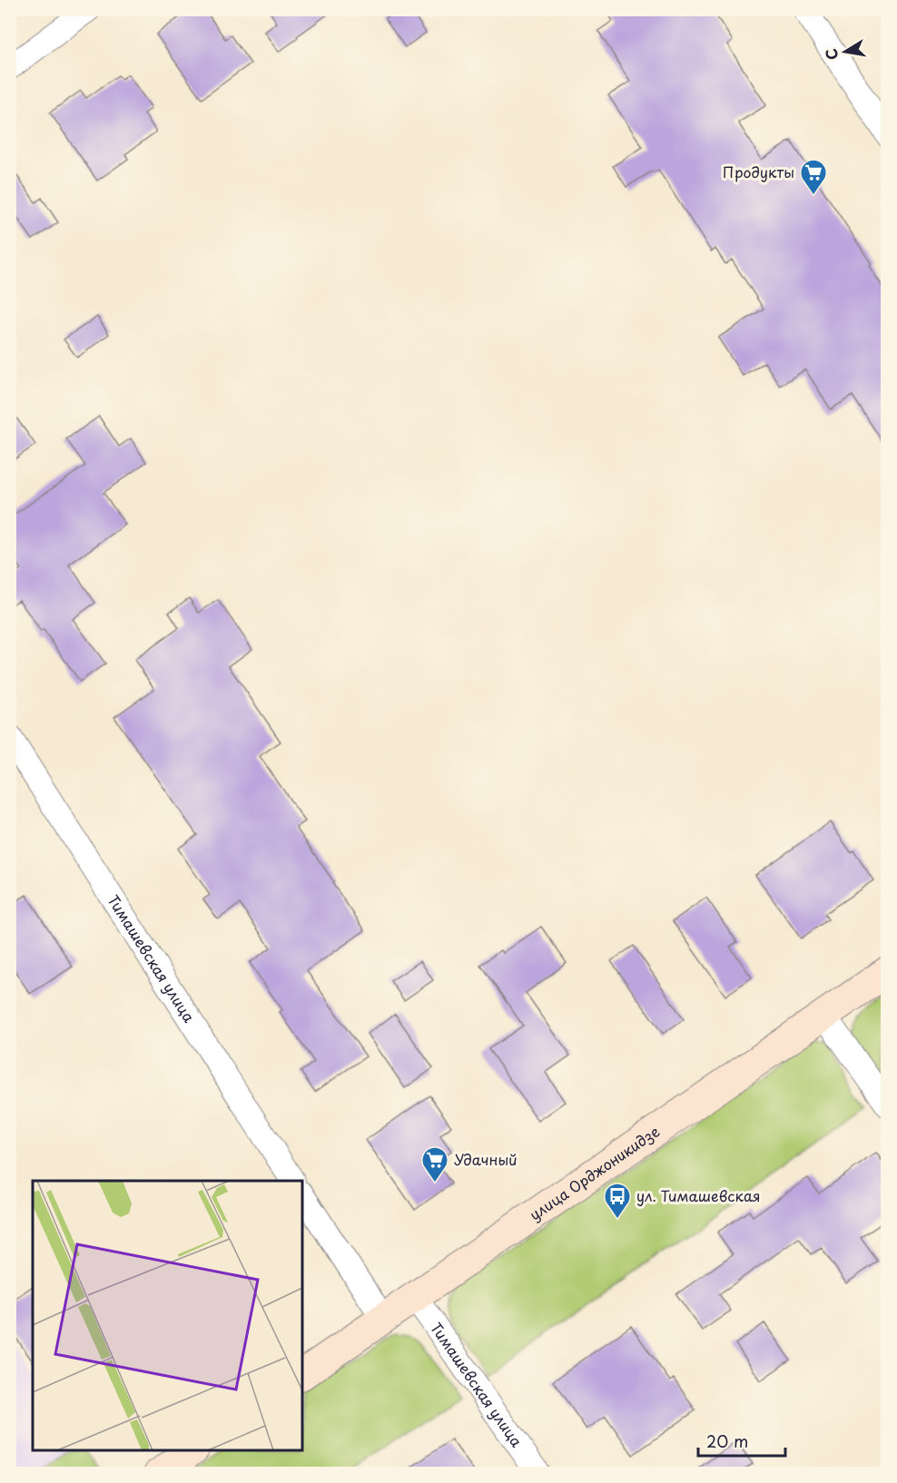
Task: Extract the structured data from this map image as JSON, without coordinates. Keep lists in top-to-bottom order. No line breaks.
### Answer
{"streets":{"main road":["улица Орджоникидзе"],"street":["Тимашевская улица"]},"crossings":[["Тимашевская улица","улица Орджоникидзе"]],"places":{"supermarket":["Продукты","Удачный"],"bus stop":["ул. Тимашевская"]},"scale_bar":"20 m","north":"left"}
